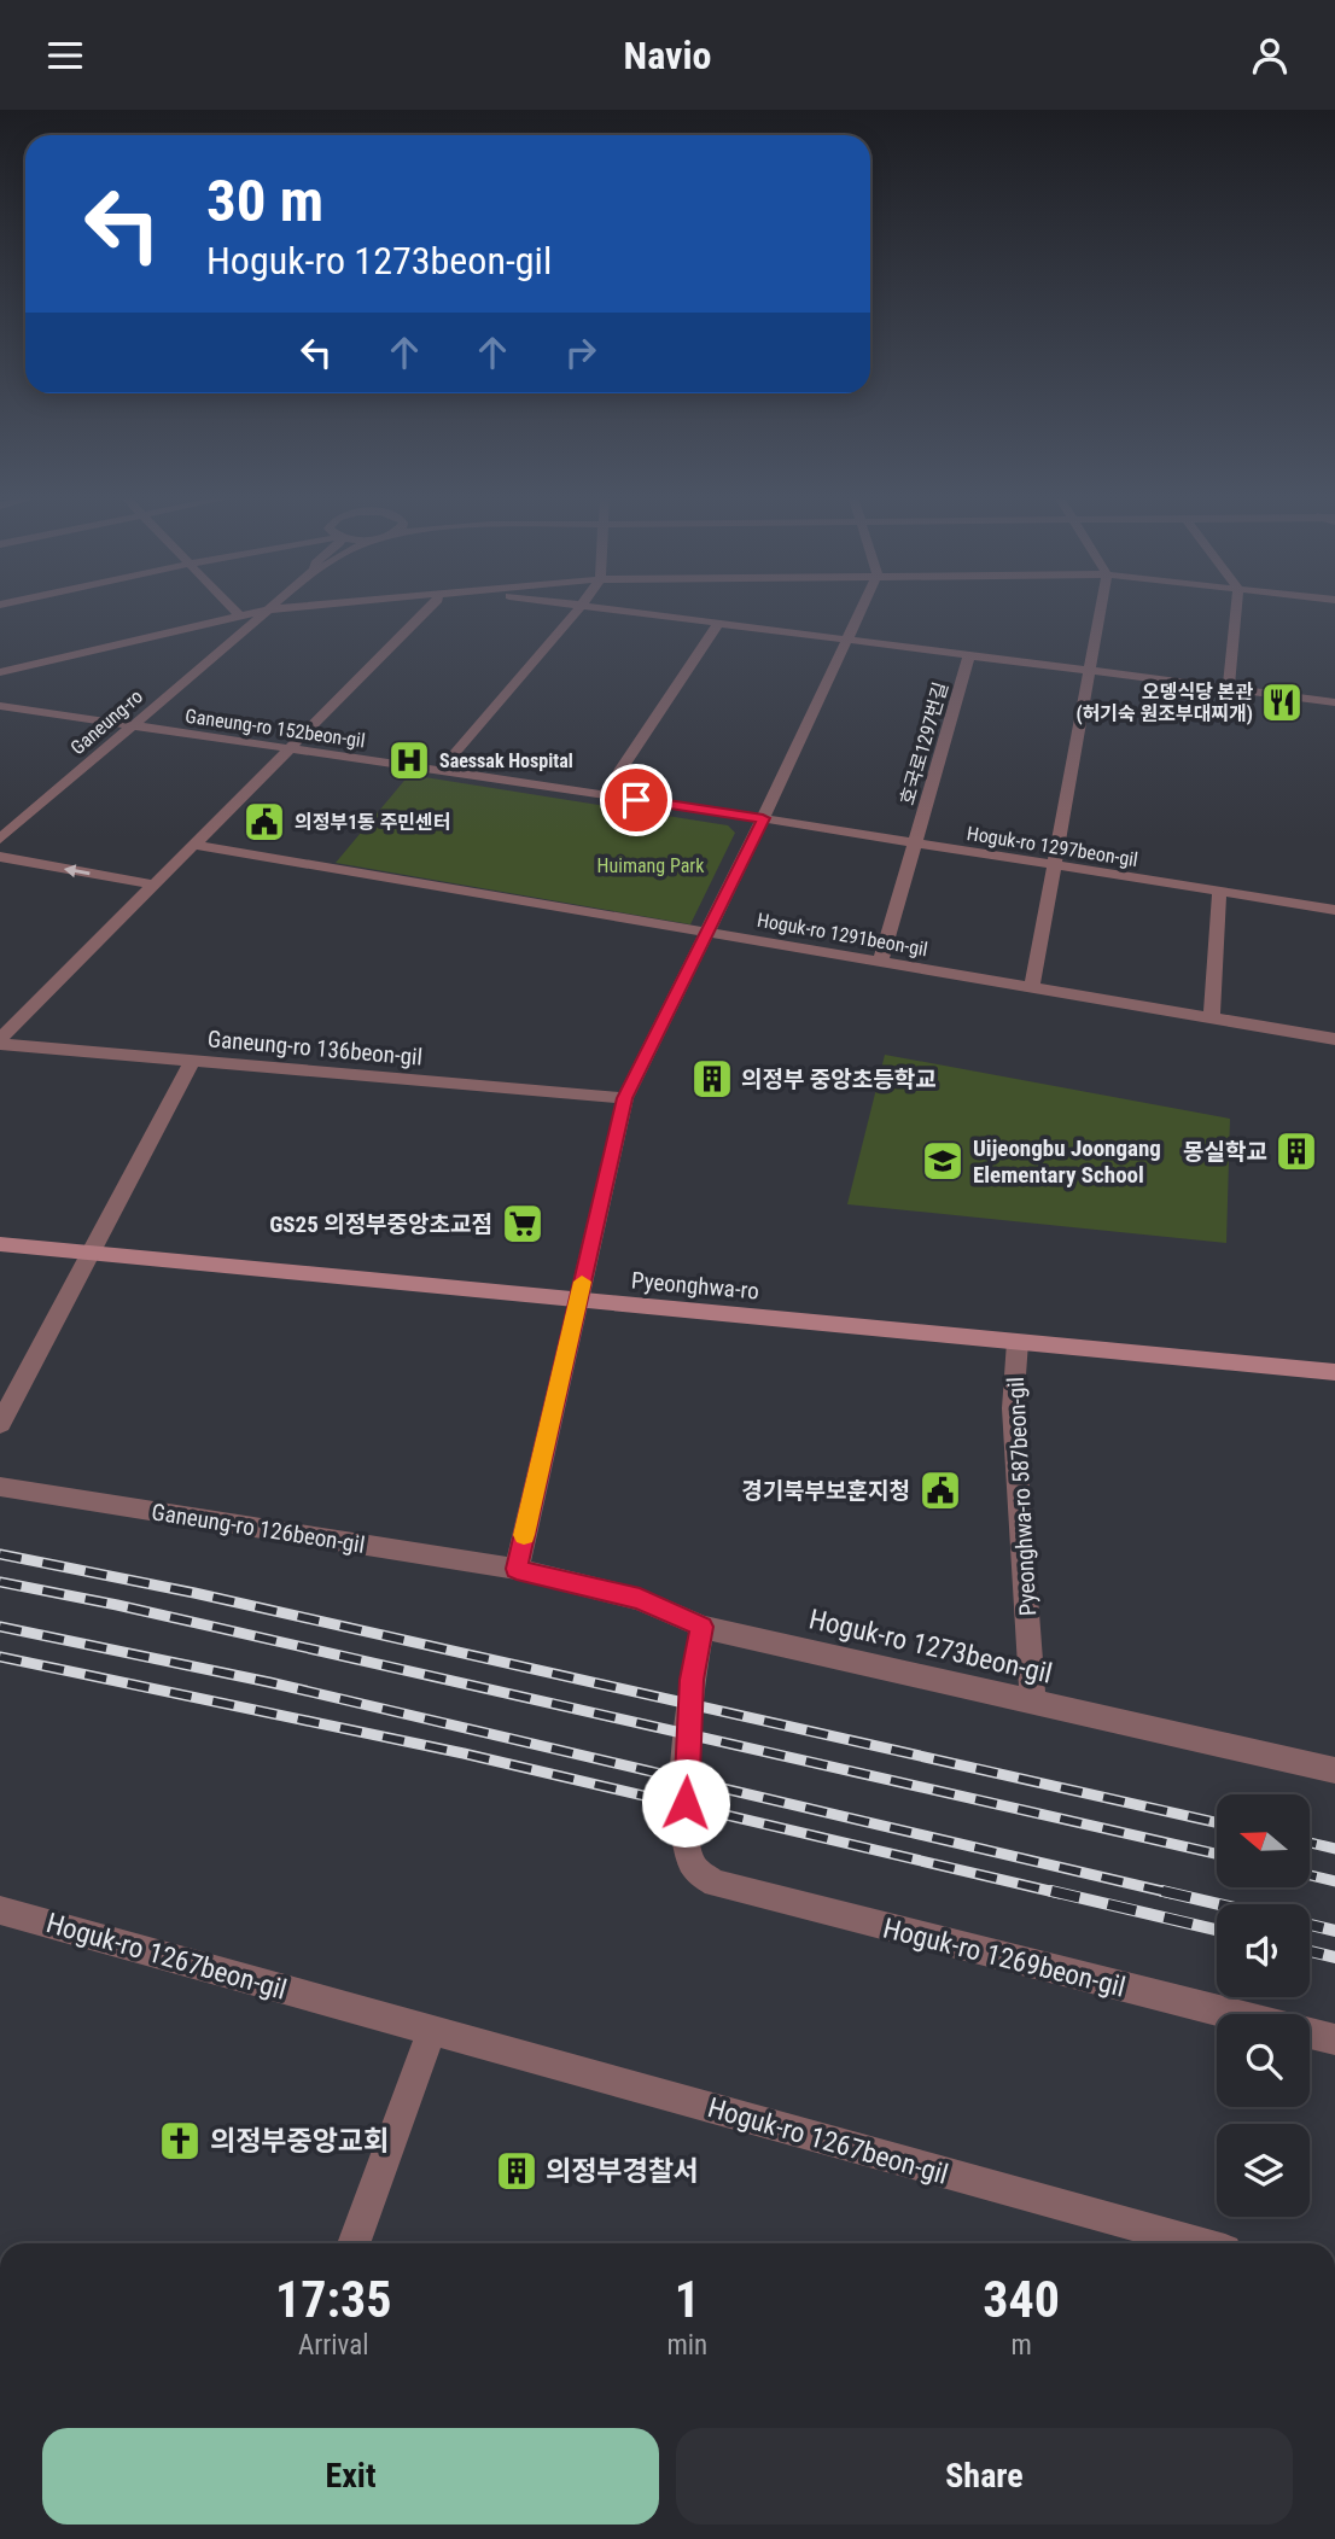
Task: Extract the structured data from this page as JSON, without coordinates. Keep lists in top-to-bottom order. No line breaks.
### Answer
{"streets":{"main road":["Pyeonghwa-ro"],"street":["Ganeung-ro","Ganeung-ro 152beon-gil","호국로1297번길","Hoguk-ro 1297beon-gil","Hoguk-ro 1291beon-gil","Ganeung-ro 136beon-gil","Pyeonghwa-ro 587beon-gil","Ganeung-ro 126beon-gil","Hoguk-ro 1273beon-gil","Hoguk-ro 1267beon-gil","Hoguk-ro 1269beon-gil"]},"crossings":[["Ganeung-ro","Ganeung-ro 152beon-gil"],["Ganeung-ro 152beon-gil","Hoguk-ro 1297beon-gil"],["호국로1297번길","Hoguk-ro 1297beon-gil"],["호국로1297번길","Hoguk-ro 1291beon-gil"],["Pyeonghwa-ro","Pyeonghwa-ro 587beon-gil"],["Pyeonghwa-ro 587beon-gil","Hoguk-ro 1273beon-gil"],["Ganeung-ro 126beon-gil","Hoguk-ro 1273beon-gil"],["Hoguk-ro 1273beon-gil","Hoguk-ro 1269beon-gil"]],"parks":["Huimang Park"],"places":{"restaurant":["오뎅식당 본관 (허기숙 원조부대찌개)"],"hospital":["Saessak Hospital"],"public building":["의정부1동 주민센터","경기북부보훈지청"],"building":["의정부 중앙초등학교","몽실학교","의정부경찰서"],"school or university":["Uijeongbu Joongang Elementary School"],"supermarket":["GS25 의정부중앙초교점"],"church":["의정부중앙교회"]},"north":"left","page":{"header":"Navio","turn":["30 m","Hoguk-ro 1273beon-gil"],"eta":["17:35","Arrival","1","min","340","m"],"buttons":["Exit","Share"]}}
